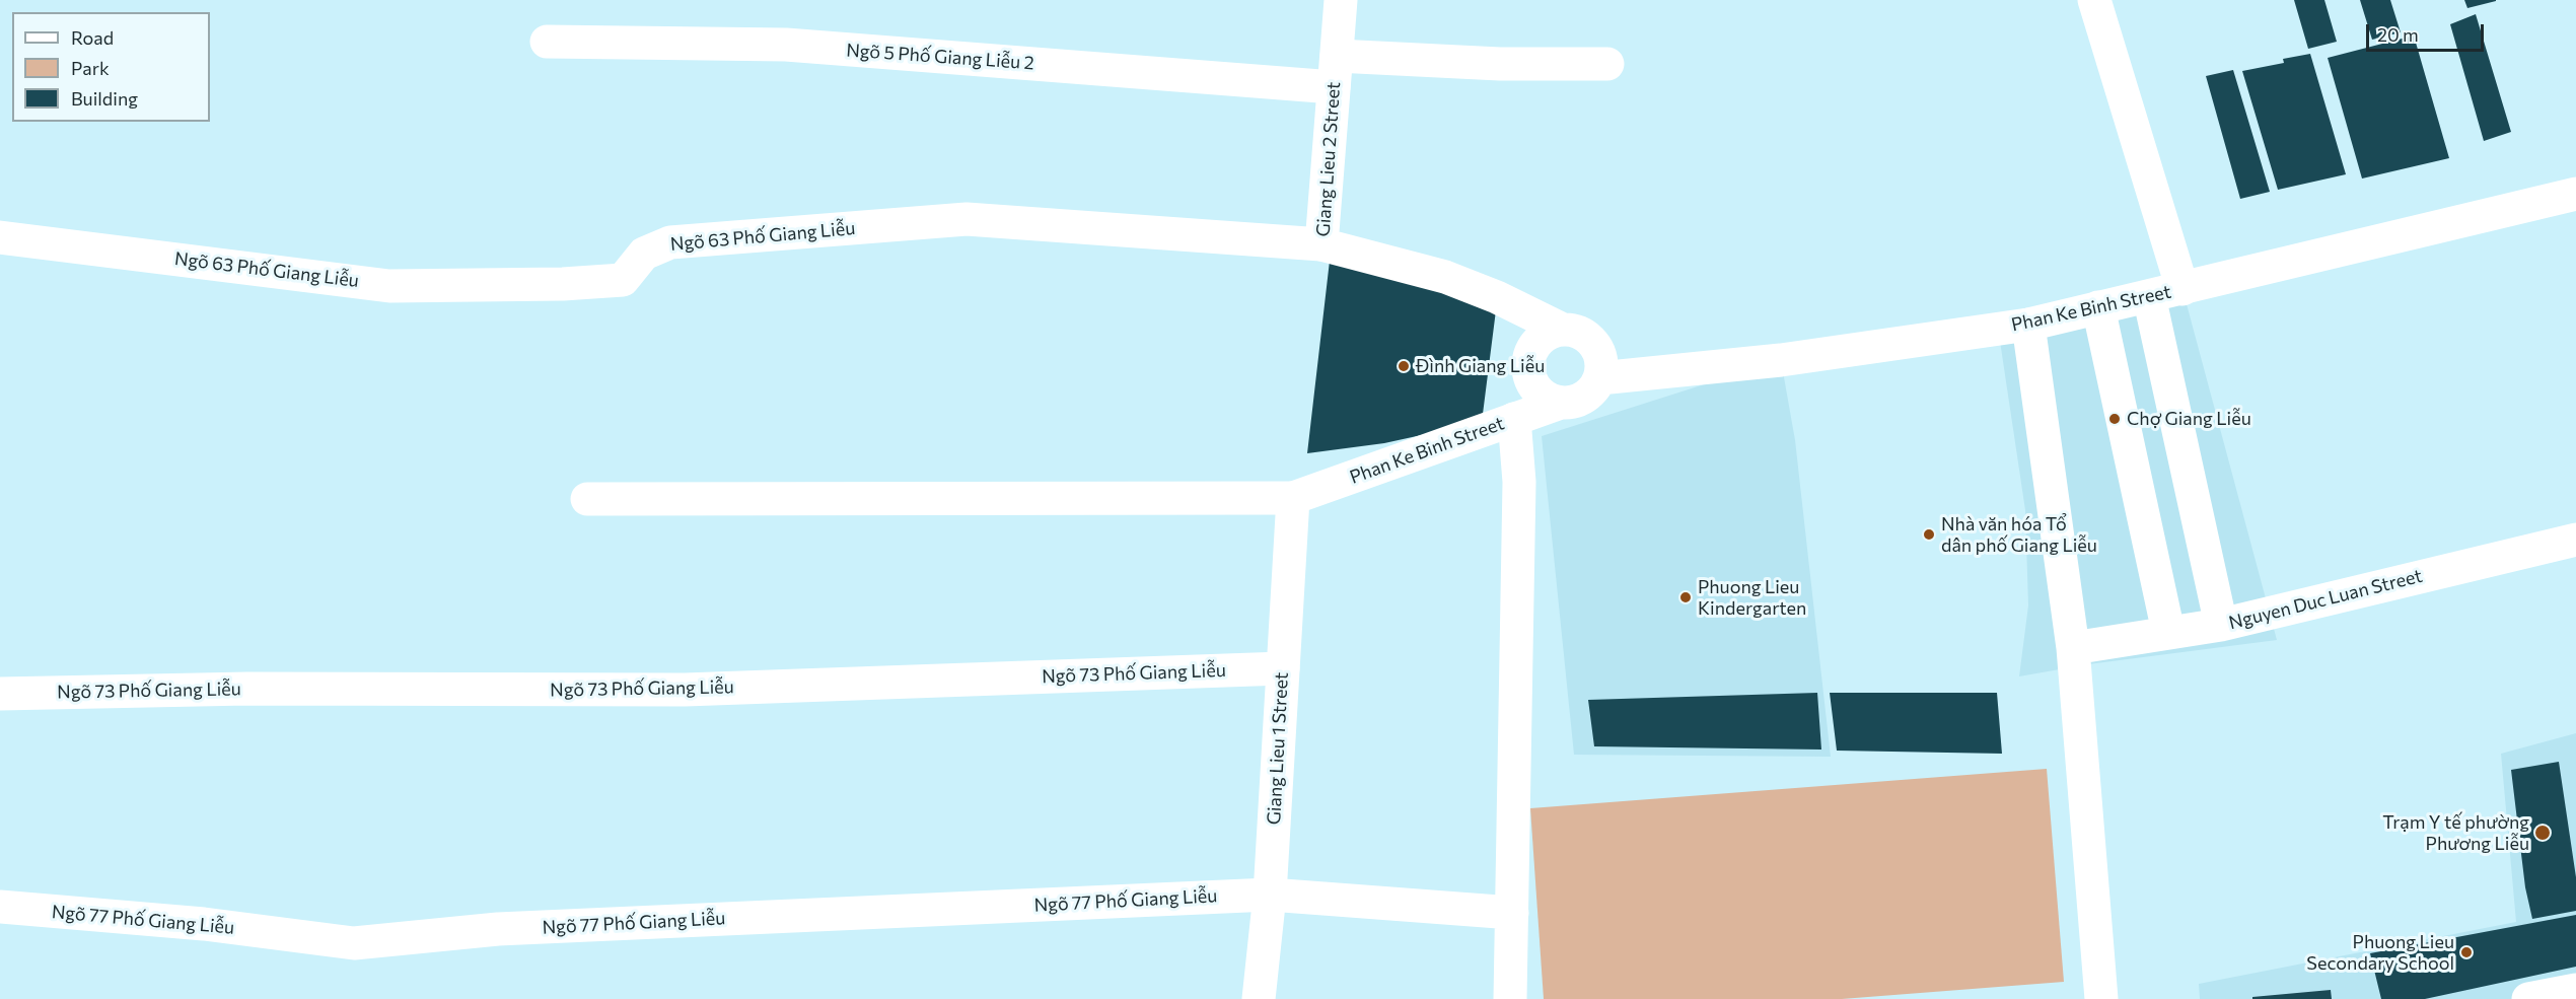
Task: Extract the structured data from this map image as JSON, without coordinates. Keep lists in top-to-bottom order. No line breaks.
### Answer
{"streets":{"street":["Ngõ 5 Phố Giang Liễu 2","Giang Lieu 2 Street","Ngõ 63 Phố Giang Liễu","Phan Ke Binh Street","Nguyen Duc Luan Street","Ngõ 73 Phố Giang Liễu","Giang Lieu 1 Street","Ngõ 77 Phố Giang Liễu"]},"crossings":[["Ngõ 5 Phố Giang Liễu 2","Giang Lieu 2 Street"],["Giang Lieu 2 Street","Ngõ 63 Phố Giang Liễu"],["Giang Lieu 2 Street","Phan Ke Binh Street"],["Phan Ke Binh Street","Giang Lieu 1 Street"],["Ngõ 73 Phố Giang Liễu","Giang Lieu 1 Street"],["Giang Lieu 1 Street","Ngõ 77 Phố Giang Liễu"]],"places":["Đình Giang Liễu","Chợ Giang Liễu","Nhà văn hóa Tổ dân phố Giang Liễu","Phuong Lieu Kindergarten","Trạm Y tế phường Phương Liễu","Phuong Lieu Secondary School"],"legend":["Road","Park","Building"],"scale_bar":"20 m"}
